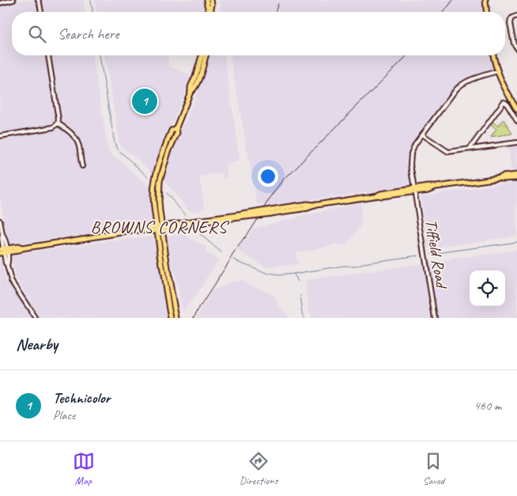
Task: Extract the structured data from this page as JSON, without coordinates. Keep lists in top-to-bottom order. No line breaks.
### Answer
{"streets":{"street":["Tiffield Road"]},"districts":["BROWNS CORNERS"],"page":{"search":"Search here","pins":"1","heading":"Nearby","list":[{"mark":"1","name":"Technicolor","note":"Place","value":"460 m"}],"nav":["Map","Directions","Saved"]}}
